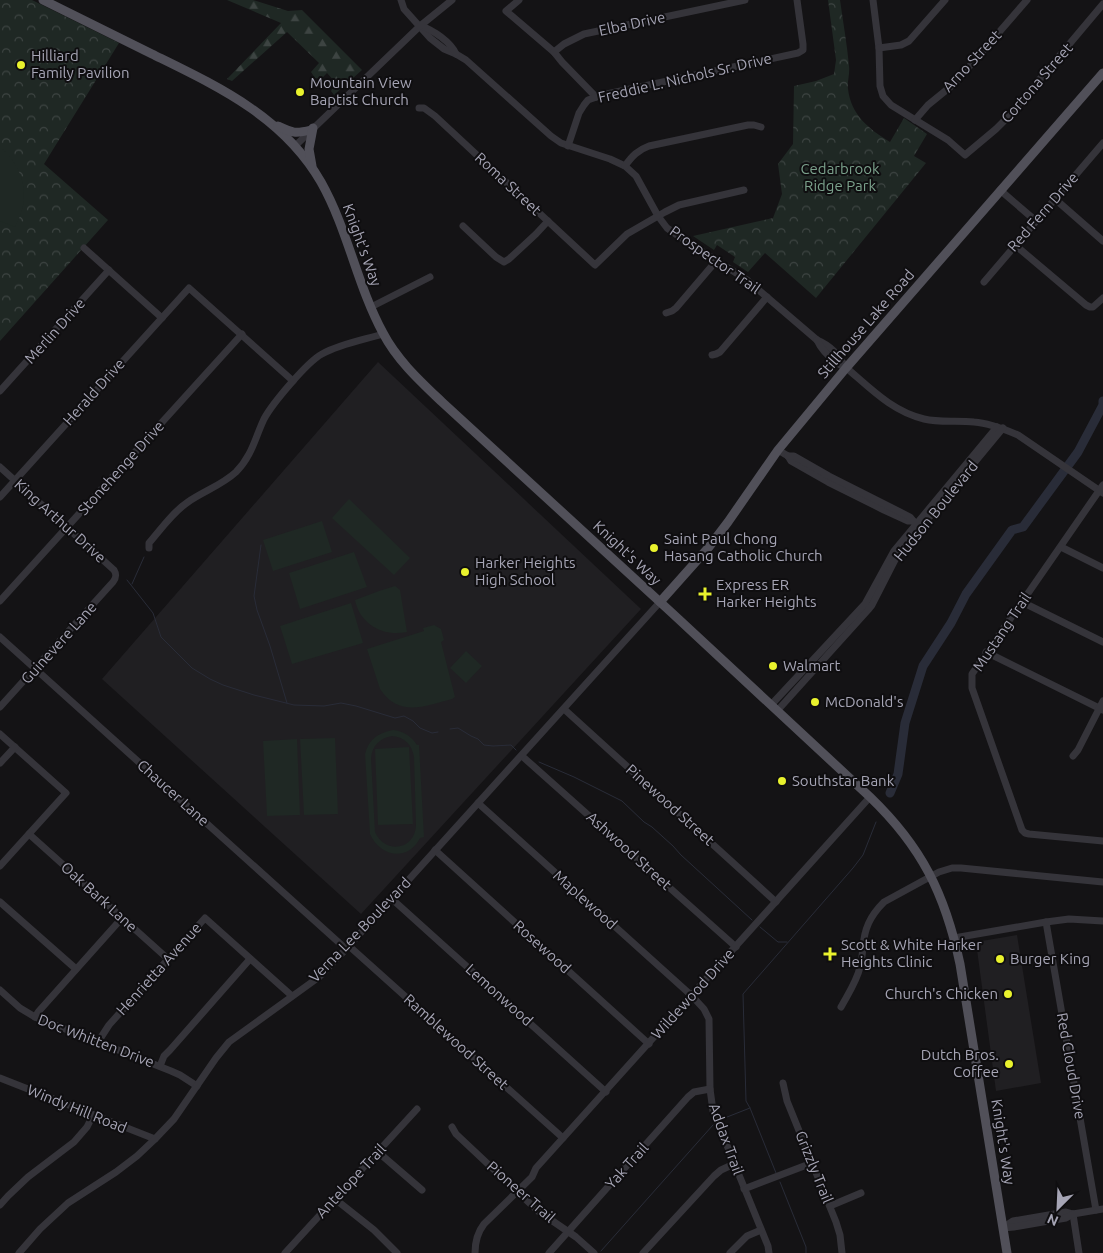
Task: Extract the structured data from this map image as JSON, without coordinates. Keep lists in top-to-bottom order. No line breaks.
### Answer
{"streets":{"main road":["Knight's Way","Stillhouse Lake Road"],"street":["Elba Drive","Arno Street","Freddie L. Nichols Sr. Drive","Cortona Street","Roma Street","Red Fern Drive","Prospector Trail","Merlin Drive","Herald Drive","Stonehenge Drive","Hudson Boulevard","King Arthur Drive","Mustang Trail","Guinevere Lane","Chaucer Lane","Pinewood Street","Ashwood Street","Oak Bark Lane","Maplewood","Verna Lee Boulevard","Rosewood","Henrietta Avenue","Wildewood Drive","Lemonwood","Doc Whitten Drive","Ramblewood Street","Red Cloud Drive","Windy Hill Road","Addax Trail","Yak Trail","Grizzly Trail","Antelope Trail","Pioneer Trail"]},"crossings":[["Arno Street","Cortona Street"],["Freddie L. Nichols Sr. Drive","Prospector Trail"],["Roma Street","Prospector Trail"],["Knight's Way","Stillhouse Lake Road"],["Knight's Way","Hudson Boulevard"],["Knight's Way","Verna Lee Boulevard"],["Knight's Way","Wildewood Drive"],["Prospector Trail","Stillhouse Lake Road"],["Prospector Trail","Hudson Boulevard"],["Prospector Trail","Mustang Trail"],["Stillhouse Lake Road","Verna Lee Boulevard"],["Herald Drive","Stonehenge Drive"],["Herald Drive","King Arthur Drive"],["Stonehenge Drive","King Arthur Drive"],["King Arthur Drive","Guinevere Lane"],["Guinevere Lane","Chaucer Lane"],["Chaucer Lane","Verna Lee Boulevard"],["Chaucer Lane","Ramblewood Street"],["Pinewood Street","Verna Lee Boulevard"],["Pinewood Street","Wildewood Drive"],["Ashwood Street","Verna Lee Boulevard"],["Ashwood Street","Wildewood Drive"],["Oak Bark Lane","Henrietta Avenue"],["Maplewood","Verna Lee Boulevard"],["Maplewood","Wildewood Drive"],["Maplewood","Addax Trail"],["Verna Lee Boulevard","Rosewood"],["Verna Lee Boulevard","Henrietta Avenue"],["Verna Lee Boulevard","Lemonwood"],["Verna Lee Boulevard","Doc Whitten Drive"],["Verna Lee Boulevard","Ramblewood Street"],["Verna Lee Boulevard","Windy Hill Road"],["Rosewood","Wildewood Drive"],["Henrietta Avenue","Doc Whitten Drive"],["Wildewood Drive","Lemonwood"],["Wildewood Drive","Ramblewood Street"],["Wildewood Drive","Addax Trail"],["Wildewood Drive","Pioneer Trail"],["Addax Trail","Yak Trail"],["Yak Trail","Pioneer Trail"]],"parks":["Cedarbrook Ridge Park"],"places":{"other":["Hilliard Family Pavilion","Mountain View Baptist Church","Saint Paul Chong Hasang Catholic Church","Harker Heights High School","Walmart","McDonald's","Southstar Bank","Burger King","Church's Chicken","Dutch Bros. Coffee"],"health":["Express ER Harker Heights","Scott & White Harker Heights Clinic"]},"north":"bottom left"}
